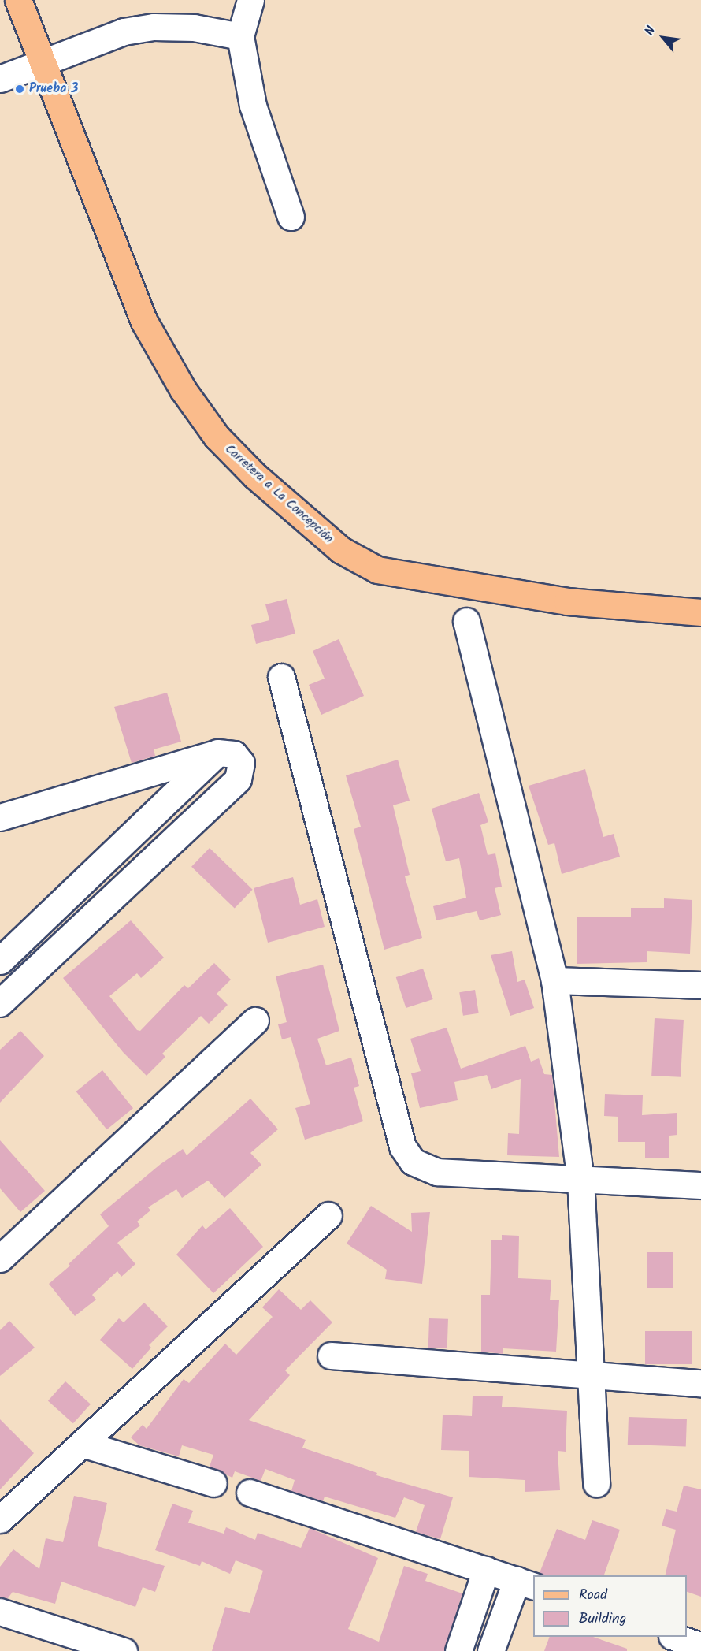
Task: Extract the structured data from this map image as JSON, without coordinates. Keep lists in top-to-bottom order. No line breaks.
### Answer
{"streets":{"main road":["Carretera a La Concepción"]},"places":["Prueba 3"],"legend":["Road","Building"],"north":"top left"}
